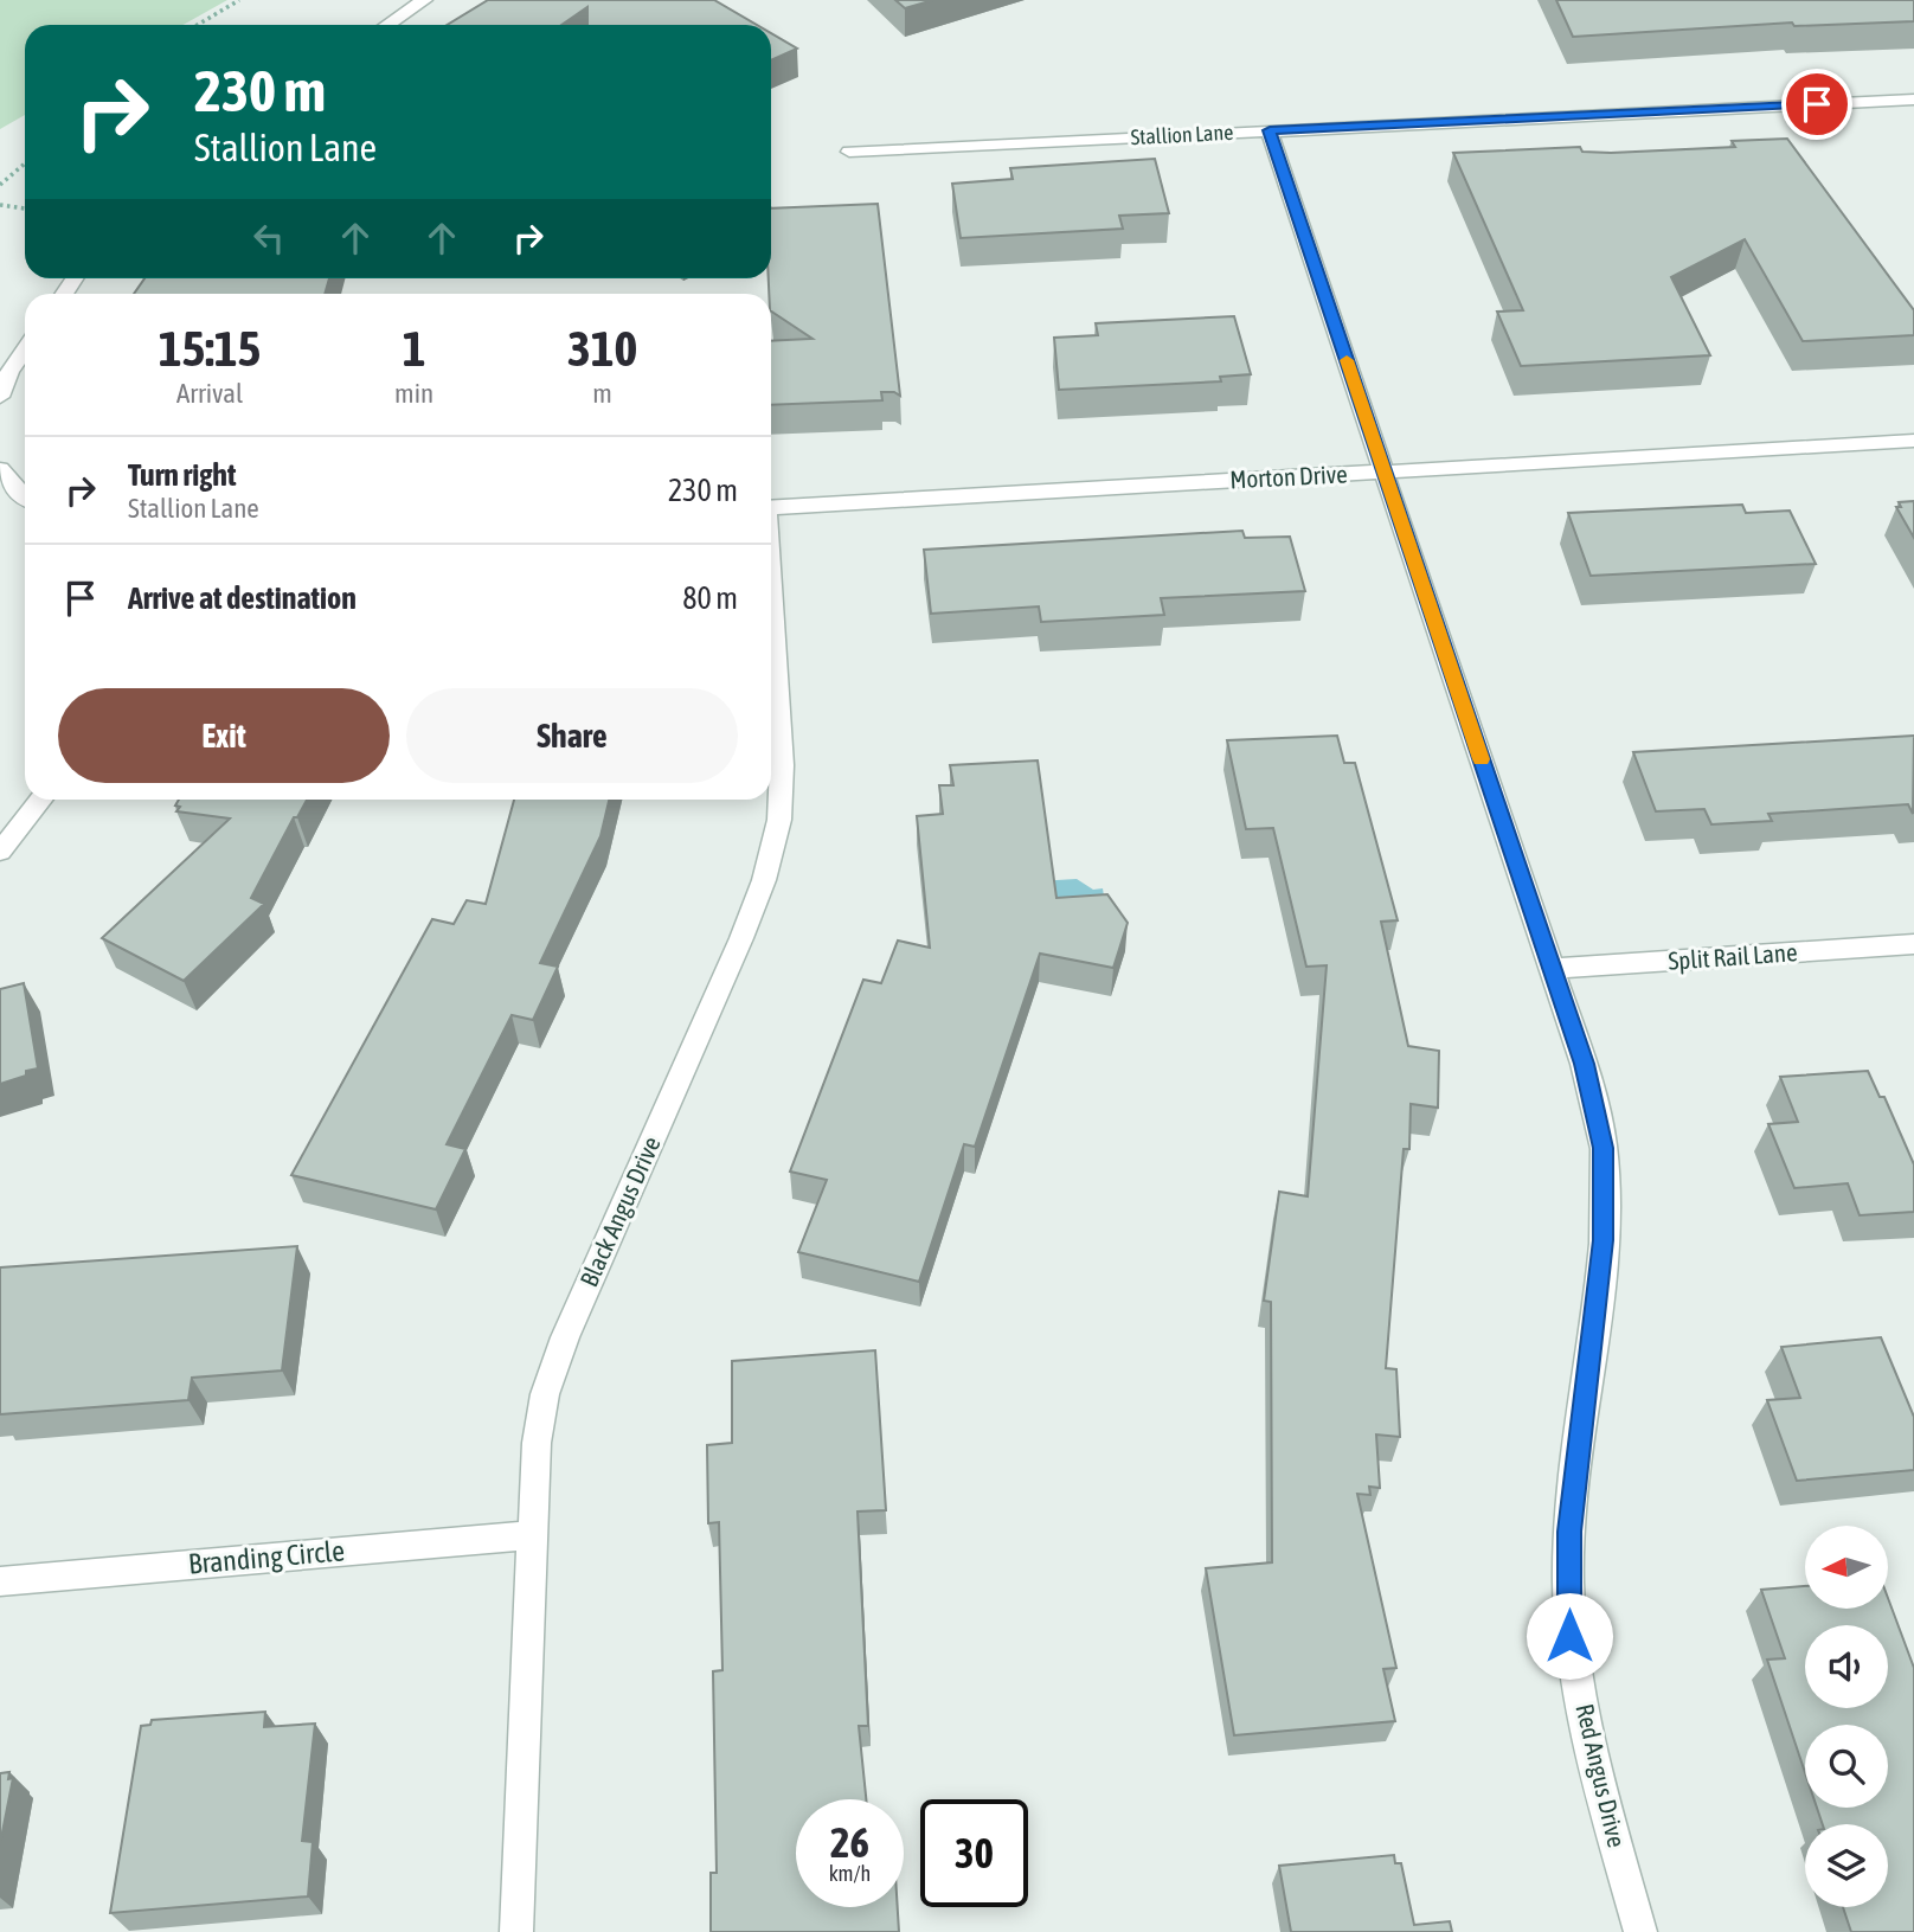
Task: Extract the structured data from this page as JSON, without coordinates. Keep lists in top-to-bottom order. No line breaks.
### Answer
{"streets":{"street":["Stallion Lane","Morton Drive","Split Rail Lane","Black Angus Drive","Branding Circle","Red Angus Drive"]},"crossings":[["Stallion Lane","Red Angus Drive"],["Morton Drive","Red Angus Drive"],["Split Rail Lane","Red Angus Drive"],["Black Angus Drive","Branding Circle"]],"north":"left","page":{"turn":["230 m","Stallion Lane"],"eta":["15:15","Arrival","1","min","310","m"],"list":[{"name":"Turn right","note":"Stallion Lane","value":"230 m"},{"name":"Arrive at destination","value":"80 m"}],"buttons":["Exit","Share"],"speed":"26 km/h","limit":"30"}}
